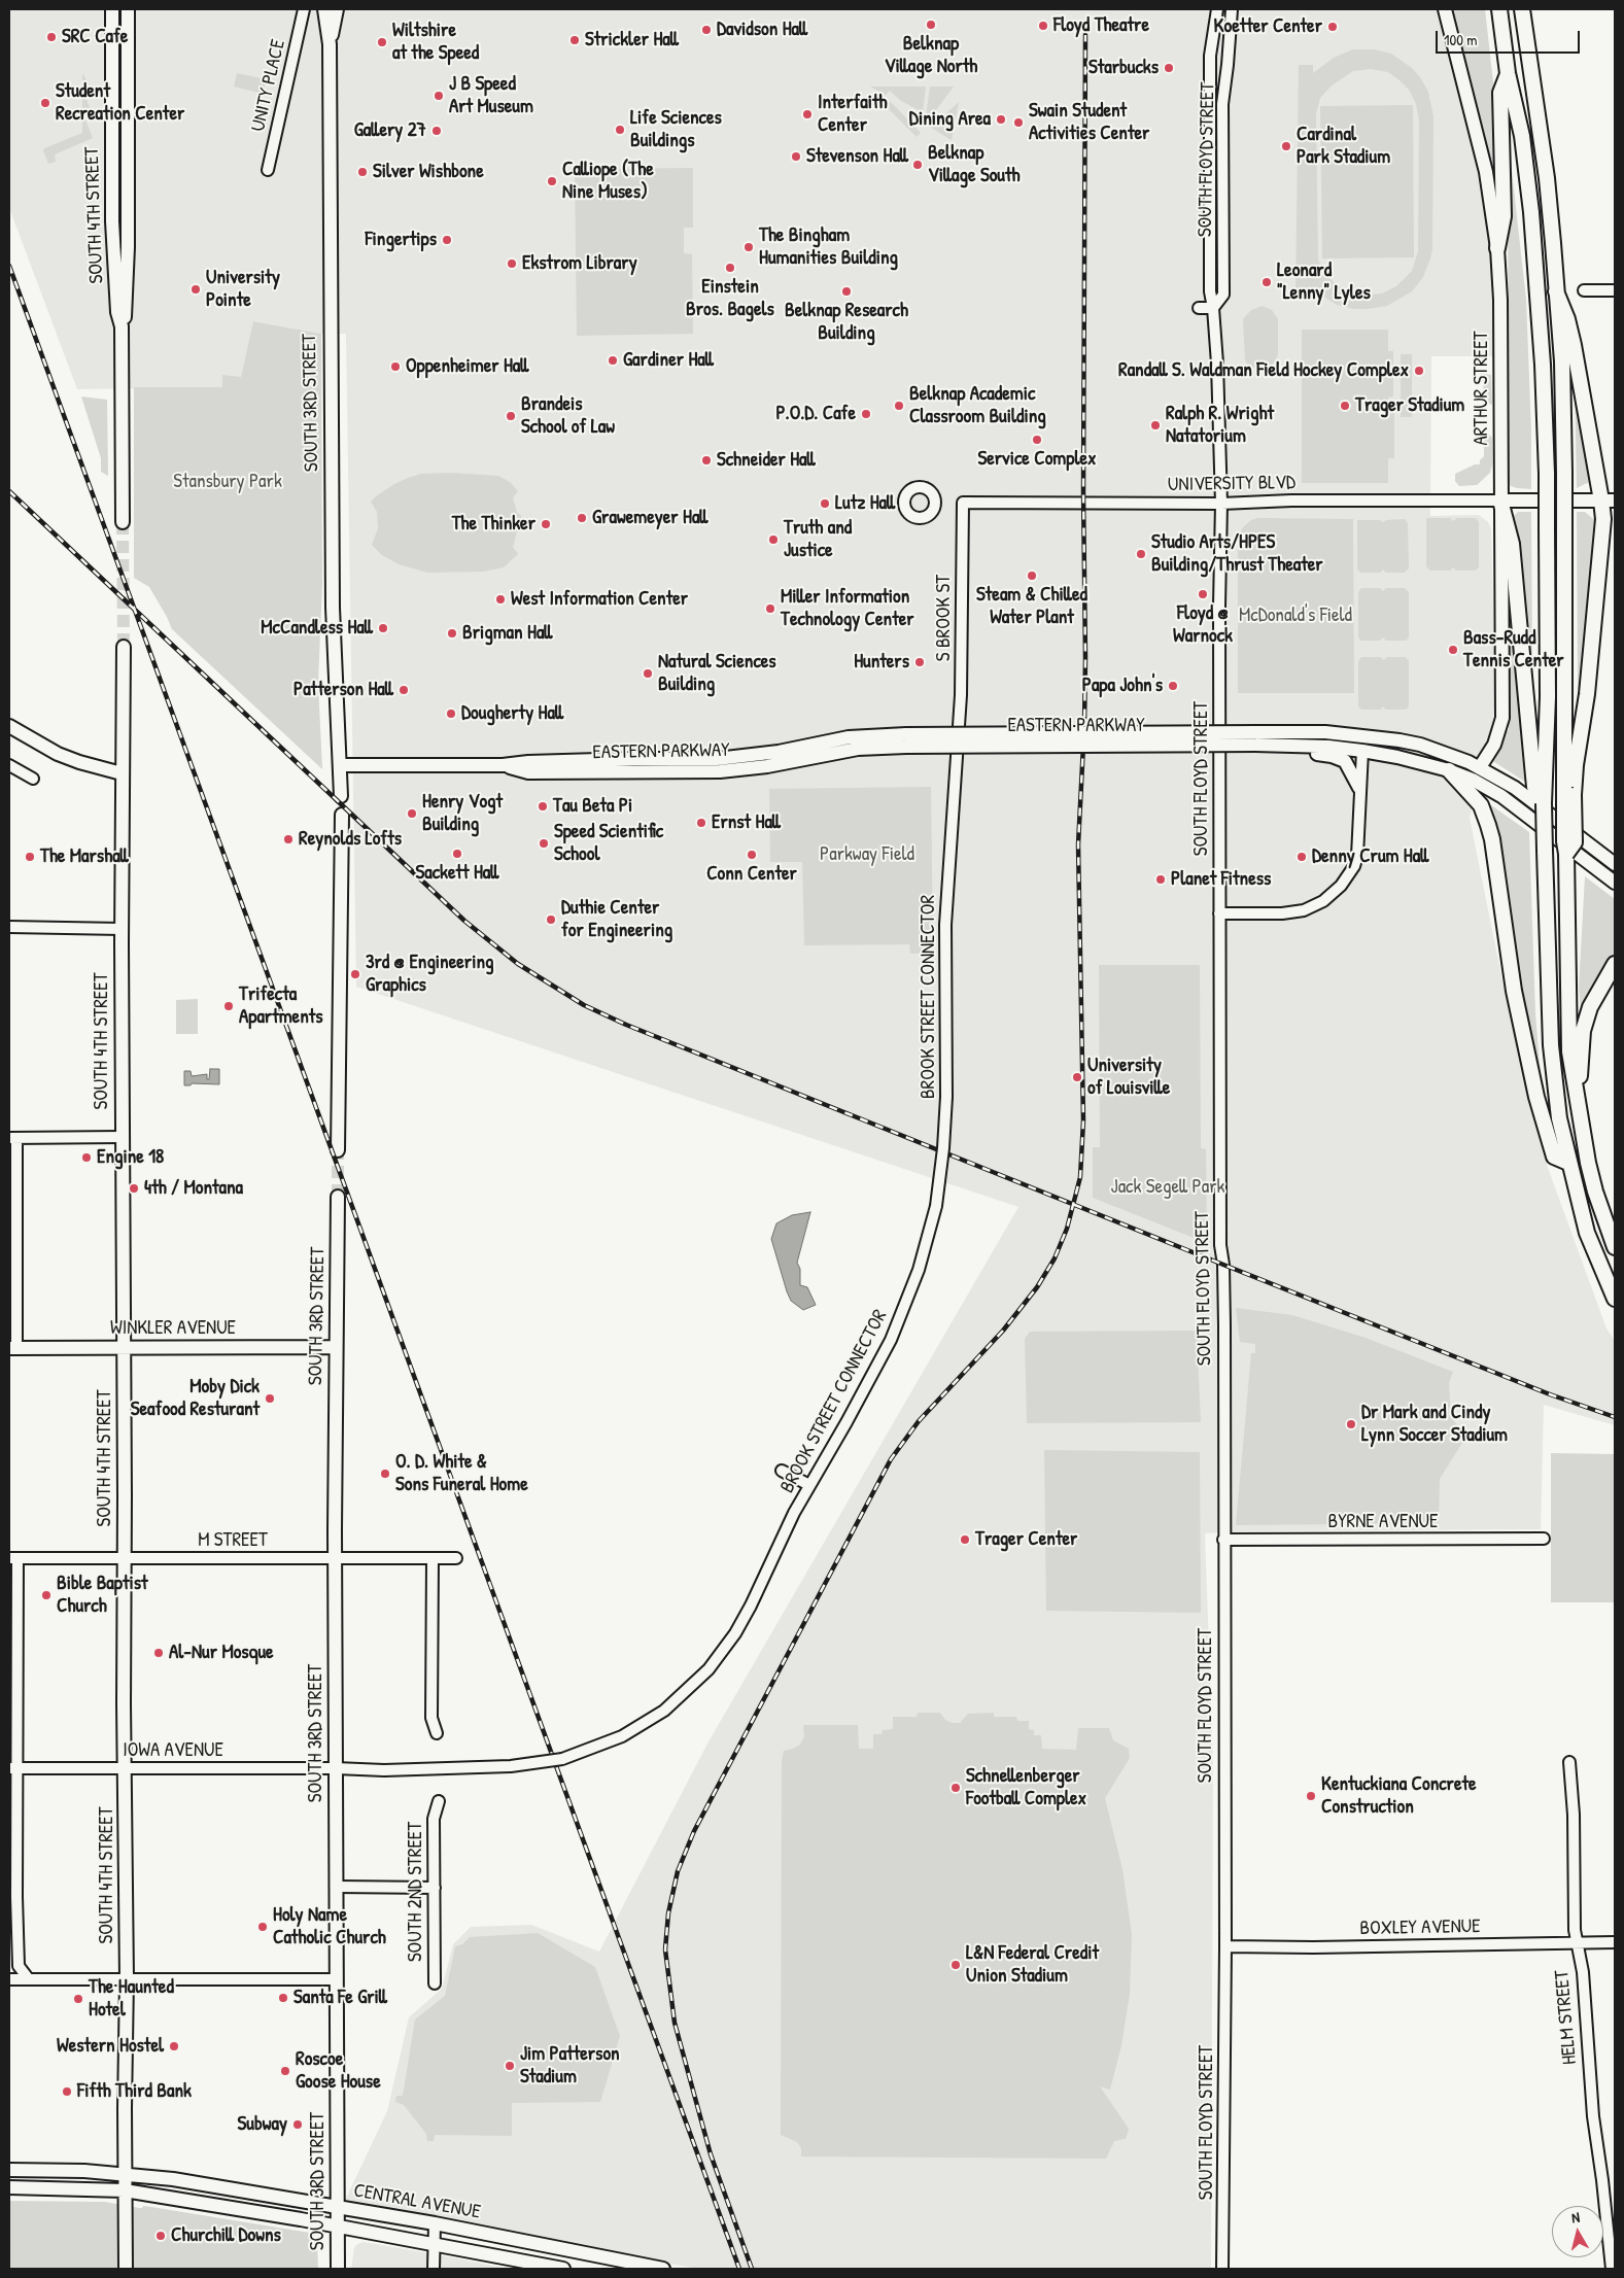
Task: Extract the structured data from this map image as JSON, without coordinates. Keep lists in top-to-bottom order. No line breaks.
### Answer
{"streets":{"main road":["SOUTH 4TH STREET","ARTHUR STREET","SOUTH 3RD STREET","EASTERN PARKWAY","WINKLER AVENUE","CENTRAL AVENUE"],"street":["UNITY PLACE","SOUTH FLOYD STREET","UNIVERSITY BLVD","S BROOK ST","BROOK STREET CONNECTOR","BYRNE AVENUE","M STREET","IOWA AVENUE","SOUTH 2ND STREET","BOXLEY AVENUE","HELM STREET"]},"crossings":[["SOUTH FLOYD STREET","UNIVERSITY BLVD"],["SOUTH FLOYD STREET","BYRNE AVENUE"],["SOUTH FLOYD STREET","BOXLEY AVENUE"],["SOUTH 4TH STREET","WINKLER AVENUE"],["SOUTH 4TH STREET","M STREET"],["SOUTH 4TH STREET","IOWA AVENUE"],["SOUTH 4TH STREET","CENTRAL AVENUE"],["ARTHUR STREET","UNIVERSITY BLVD"],["ARTHUR STREET","EASTERN PARKWAY"],["SOUTH 3RD STREET","EASTERN PARKWAY"],["SOUTH 3RD STREET","BROOK STREET CONNECTOR"],["SOUTH 3RD STREET","WINKLER AVENUE"],["SOUTH 3RD STREET","M STREET"],["SOUTH 3RD STREET","IOWA AVENUE"],["SOUTH 3RD STREET","CENTRAL AVENUE"],["UNIVERSITY BLVD","S BROOK ST"],["S BROOK ST","BROOK STREET CONNECTOR"],["BROOK STREET CONNECTOR","IOWA AVENUE"],["BOXLEY AVENUE","HELM STREET"]],"parks":["Stansbury Park","McDonald's Field","Parkway Field","Jack Segell Park"],"places":["Belknap Village North","Floyd Theatre","Koetter Center","Davidson Hall","SRC Cafe","Strickler Hall","Wiltshire at the Speed","Starbucks","J B Speed Art Museum","Student Recreation Center","Interfaith Center","Dining Area","Swain Student Activities Center","Life Sciences Buildings","Gallery 27","Cardinal Park Stadium","Stevenson Hall","Belknap Village South","Silver Wishbone","Calliope (The Nine Muses)","Fingertips","The Bingham Humanities Building","Ekstrom Library","Einstein Bros. Bagels","Leonard \"Lenny\" Lyles","University Pointe","Belknap Research Building","Gardiner Hall","Oppenheimer Hall","Randall S. Waldman Field Hockey Complex","Belknap Academic Classroom Building","Trager Stadium","P.O.D. Cafe","Brandeis School of Law","Ralph R. Wright Natatorium","Service Complex","Schneider Hall","Lutz Hall","Grawemeyer Hall","The Thinker","Truth and Justice","Studio Arts/HPES Building/Thrust Theater","Steam & Chilled Water Plant","Floyd @ Warnock","West Information Center","Miller Information Technology Center","McCandless Hall","Brigman Hall","Bass-Rudd Tennis Center","Hunters","Natural Sciences Building","Papa John's","Patterson Hall","Dougherty Hall","Tau Beta Pi","Henry Vogt Building","Ernst Hall","Reynolds Lofts","Speed Scientific School","Sackett Hall","Conn Center","The Marshall","Denny Crum Hall","Planet Fitness","Duthie Center for Engineering","3rd @ Engineering Graphics","Trifecta Apartments","University of Louisville","Engine 18","4th / Montana","Moby Dick Seafood Resturant","Dr Mark and Cindy Lynn Soccer Stadium","O. D. White & Sons Funeral Home","Trager Center","Bible Baptist Church","Al-Nur Mosque","Schnellenberger Football Complex","Kentuckiana Concrete Construction","Holy Name Catholic Church","L&N Federal Credit Union Stadium","Santa Fe Grill","The Haunted Hotel","Western Hostel","Jim Patterson Stadium","Roscoe Goose House","Fifth Third Bank","Subway","Churchill Downs"],"scale_bar":"100 m","north":"top"}
